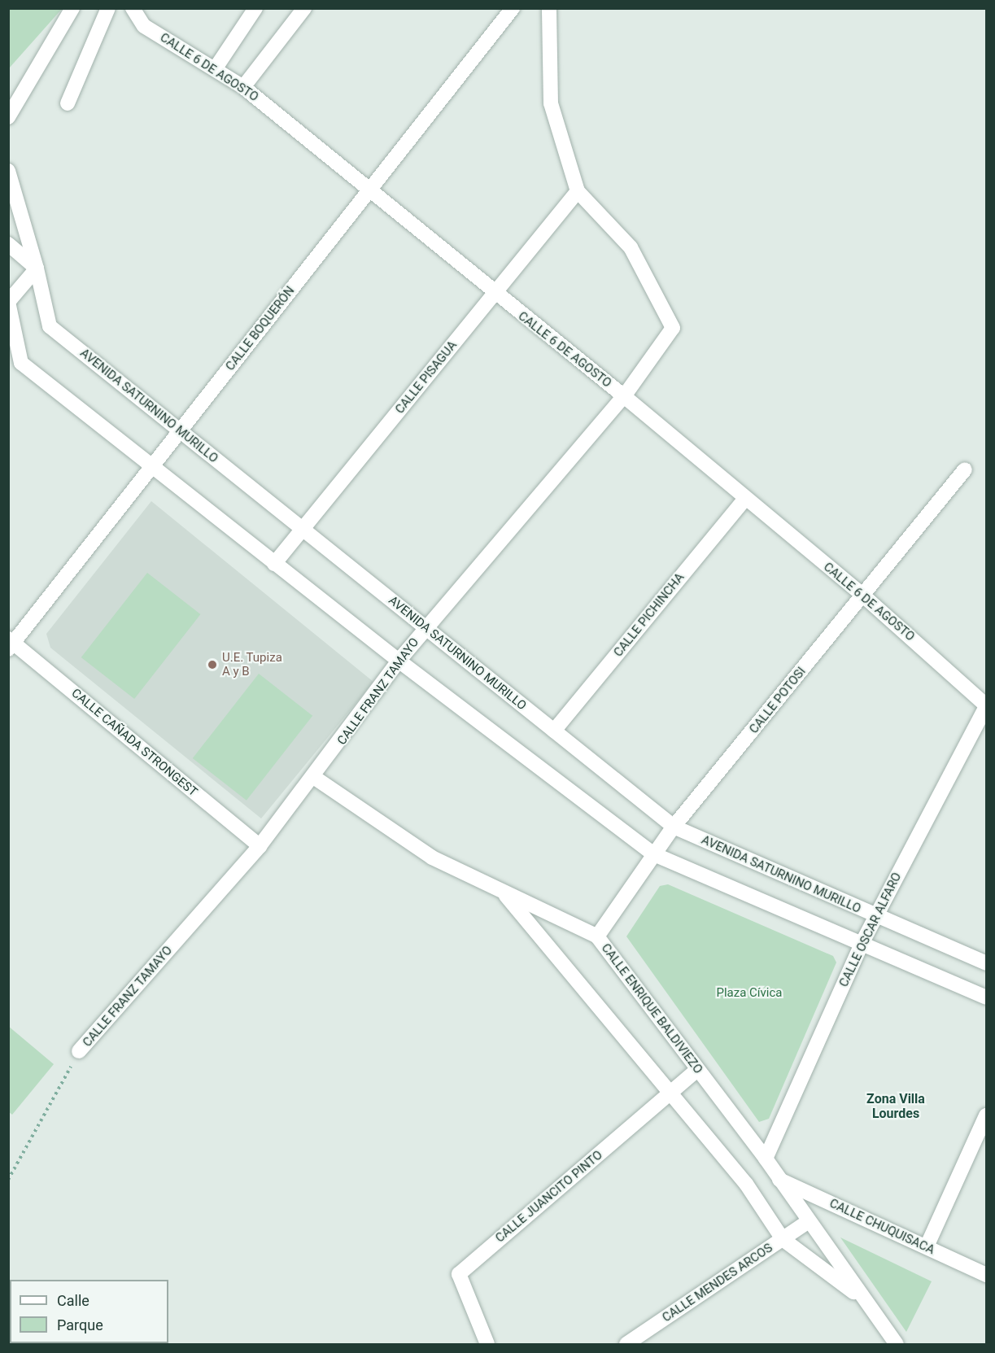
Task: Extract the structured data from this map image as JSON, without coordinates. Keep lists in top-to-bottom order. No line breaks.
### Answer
{"streets":{"street":["CALLE 6 DE AGOSTO","CALLE BOQUERÓN","CALLE PISAGUA","AVENIDA SATURNINO MURILLO","CALLE PICHINCHA","CALLE FRANZ TAMAYO","CALLE POTOSI","CALLE CAÑADA STRONGEST","CALLE OSCAR ALFARO","CALLE ENRIQUE BALDIVIEZO","CALLE JUANCITO PINTO","CALLE CHUQUISACA","CALLE MENDES ARCOS"]},"crossings":[["CALLE 6 DE AGOSTO","CALLE BOQUERÓN"],["CALLE 6 DE AGOSTO","CALLE PISAGUA"],["CALLE 6 DE AGOSTO","CALLE PICHINCHA"],["CALLE 6 DE AGOSTO","CALLE FRANZ TAMAYO"],["CALLE 6 DE AGOSTO","CALLE POTOSI"],["CALLE 6 DE AGOSTO","CALLE OSCAR ALFARO"],["CALLE BOQUERÓN","AVENIDA SATURNINO MURILLO"],["CALLE BOQUERÓN","CALLE CAÑADA STRONGEST"],["CALLE PISAGUA","AVENIDA SATURNINO MURILLO"],["CALLE PISAGUA","CALLE FRANZ TAMAYO"],["AVENIDA SATURNINO MURILLO","CALLE PICHINCHA"],["AVENIDA SATURNINO MURILLO","CALLE FRANZ TAMAYO"],["AVENIDA SATURNINO MURILLO","CALLE POTOSI"],["AVENIDA SATURNINO MURILLO","CALLE OSCAR ALFARO"],["CALLE FRANZ TAMAYO","CALLE CAÑADA STRONGEST"],["CALLE FRANZ TAMAYO","CALLE ENRIQUE BALDIVIEZO"],["CALLE POTOSI","CALLE ENRIQUE BALDIVIEZO"],["CALLE OSCAR ALFARO","CALLE ENRIQUE BALDIVIEZO"],["CALLE ENRIQUE BALDIVIEZO","CALLE JUANCITO PINTO"],["CALLE ENRIQUE BALDIVIEZO","CALLE CHUQUISACA"],["CALLE ENRIQUE BALDIVIEZO","CALLE MENDES ARCOS"]],"districts":["Zona Villa Lourdes"],"parks":["Plaza Cívica"],"places":["U.E. Tupiza A y B"],"legend":["Calle","Parque"]}
